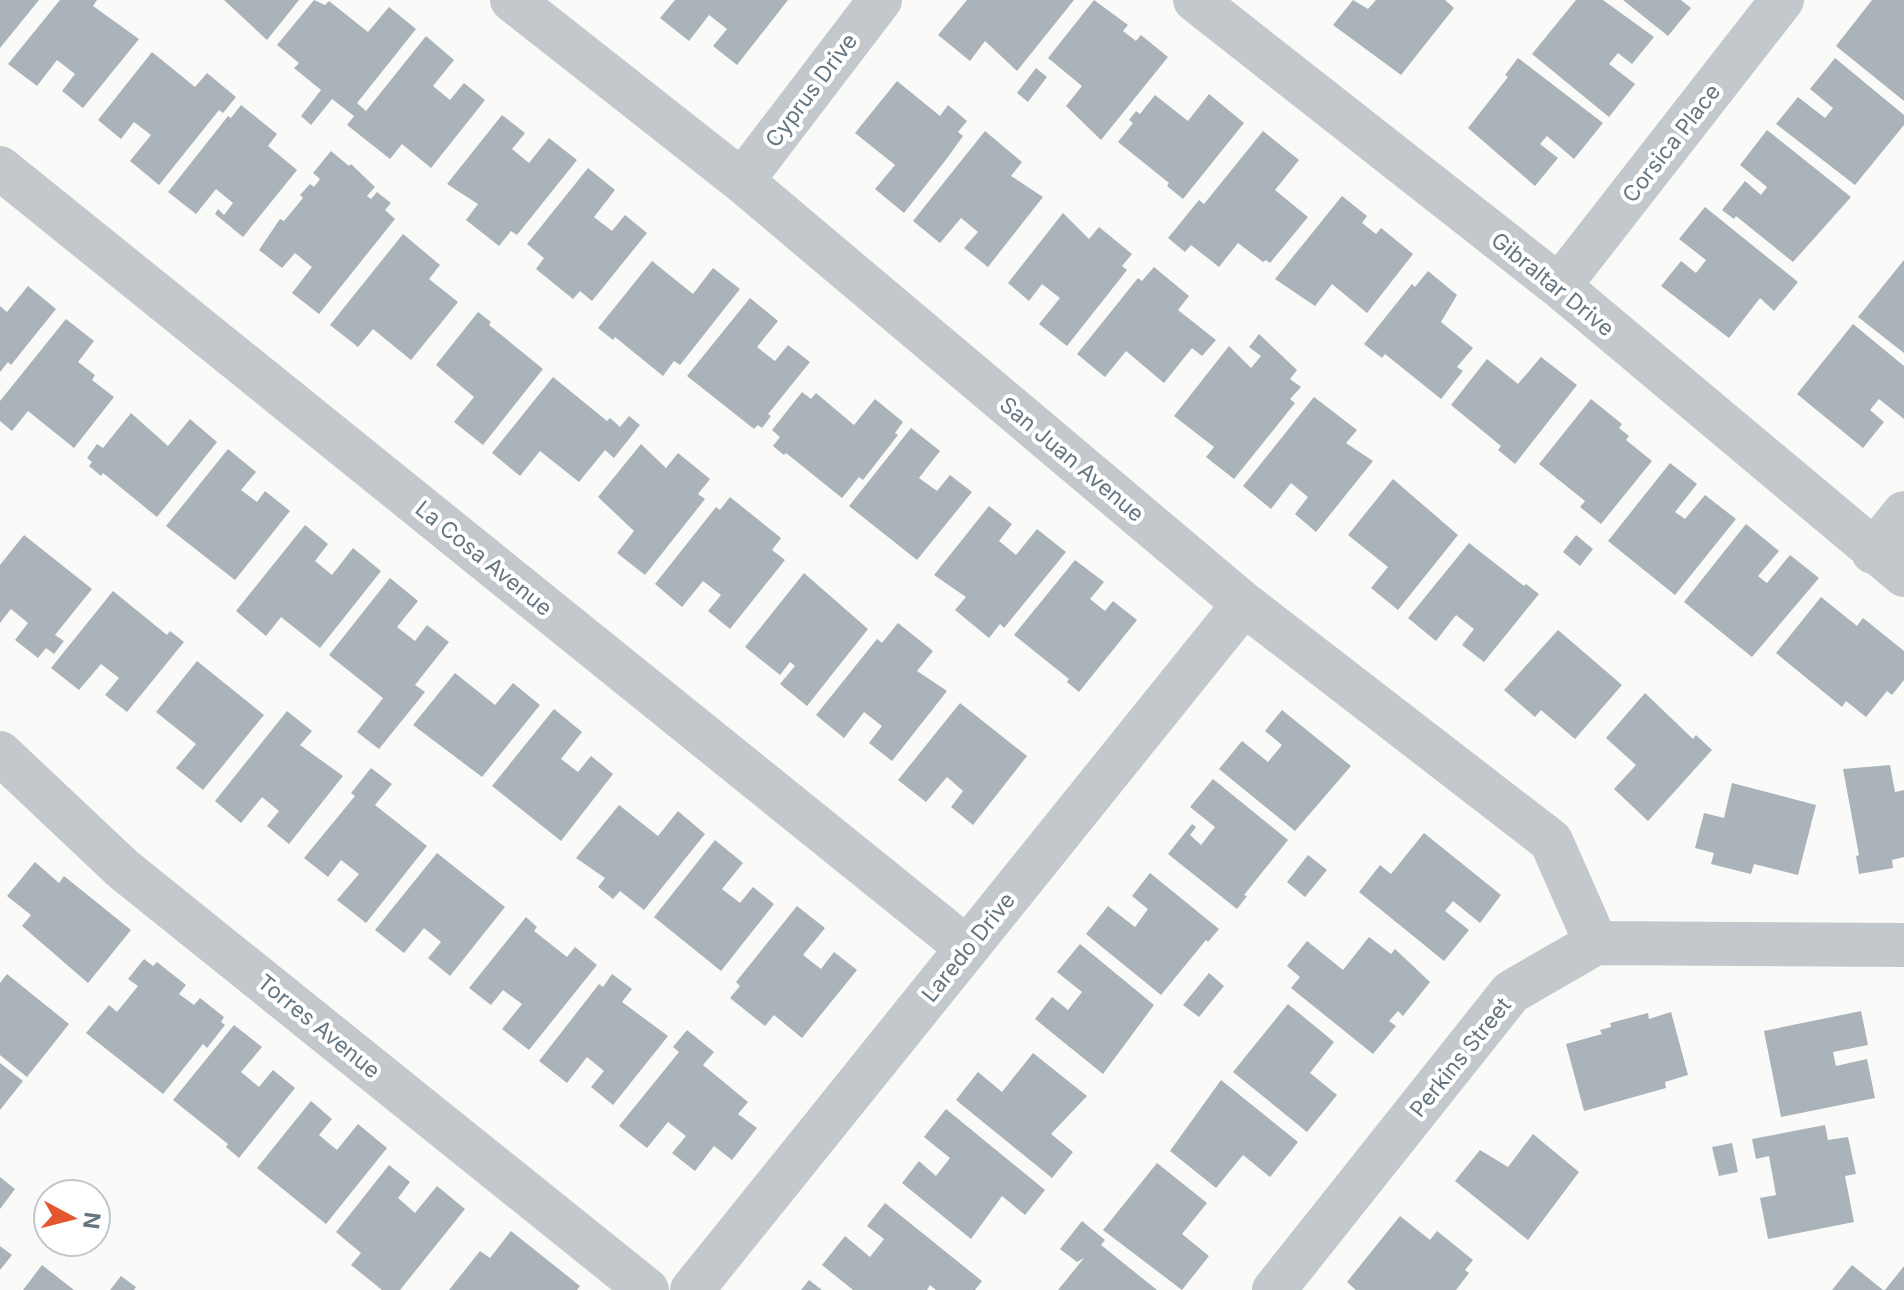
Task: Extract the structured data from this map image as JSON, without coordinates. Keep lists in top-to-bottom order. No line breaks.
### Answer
{"streets":{"street":["Cyprus Drive","Corsica Place","Gibraltar Drive","San Juan Avenue","La Cosa Avenue","Laredo Drive","Torres Avenue","Perkins Street"]},"crossings":[["Cyprus Drive","San Juan Avenue"],["Corsica Place","Gibraltar Drive"],["San Juan Avenue","Laredo Drive"],["San Juan Avenue","Perkins Street"],["La Cosa Avenue","Laredo Drive"]],"north":"right"}
